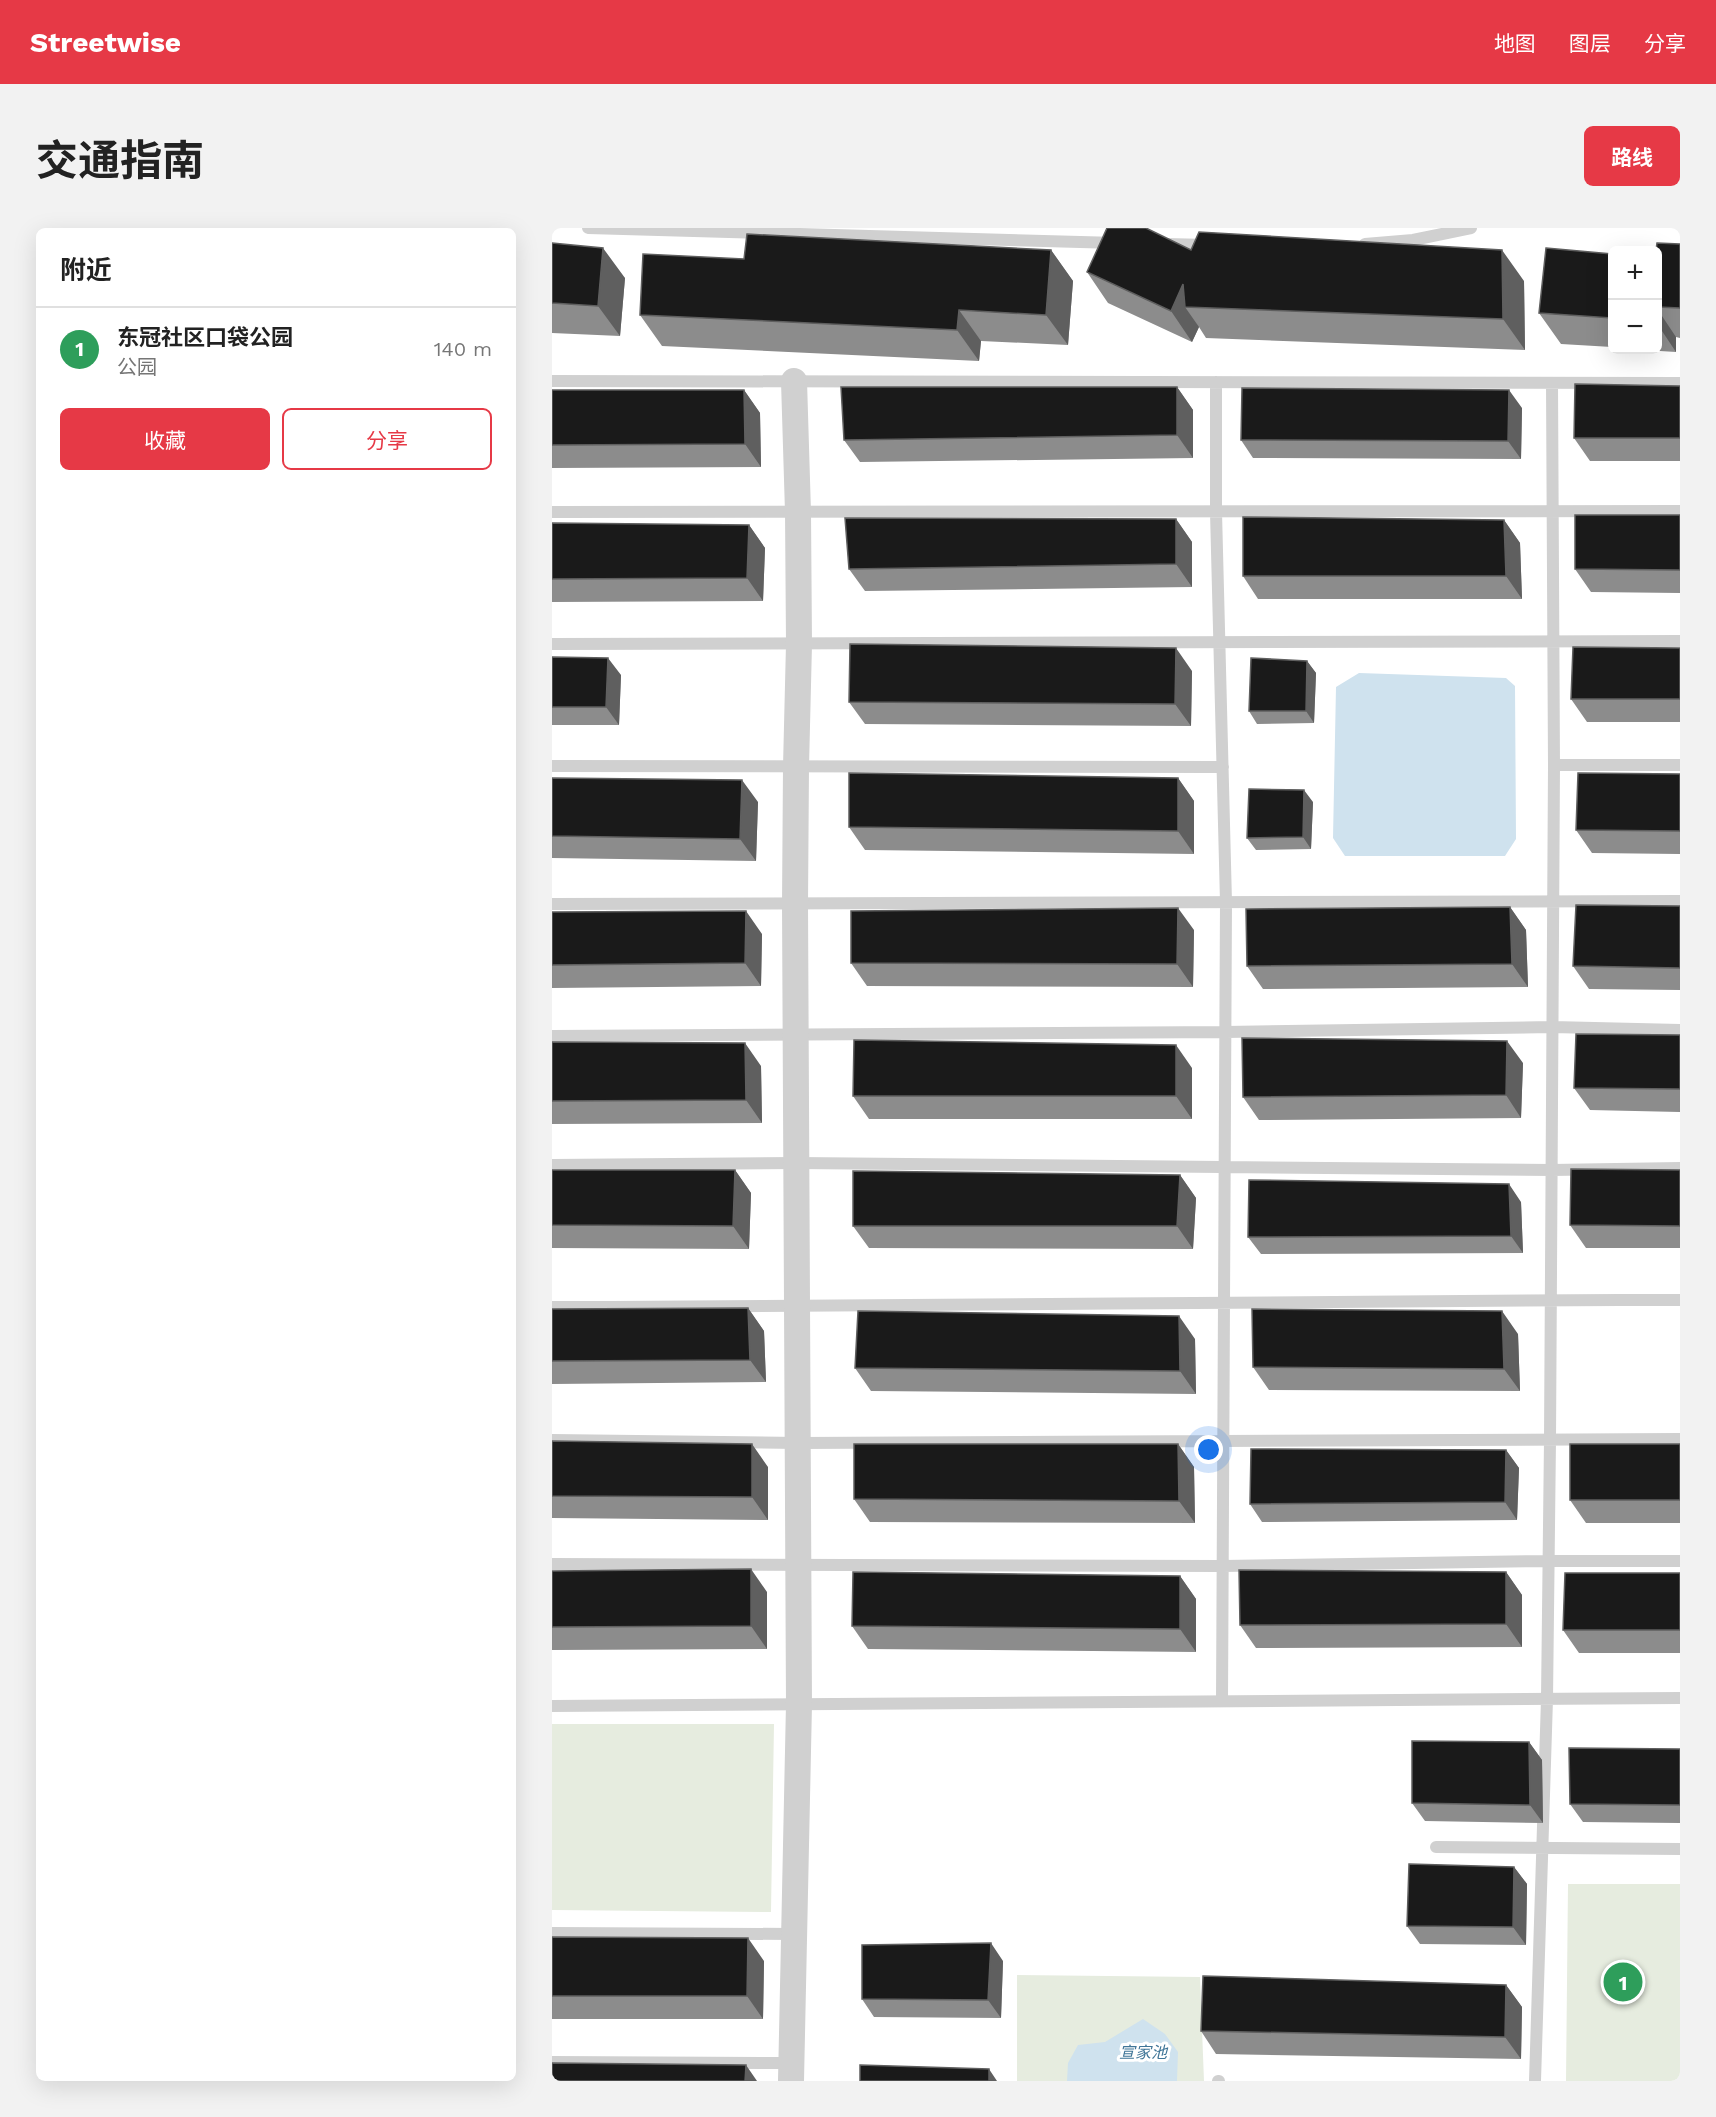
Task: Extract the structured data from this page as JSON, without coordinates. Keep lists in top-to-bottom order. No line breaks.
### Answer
{"water":["宣家池"],"page":{"header":"Streetwise","nav":["地图","图层","分享"],"title":"交通指南","buttons":["路线",["收藏","分享"]],"heading":"附近","map_buttons":["+","−"],"list":[{"mark":"1","name":"东冠社区口袋公园","note":"公园","value":"140 m"}],"pins":"1"}}
